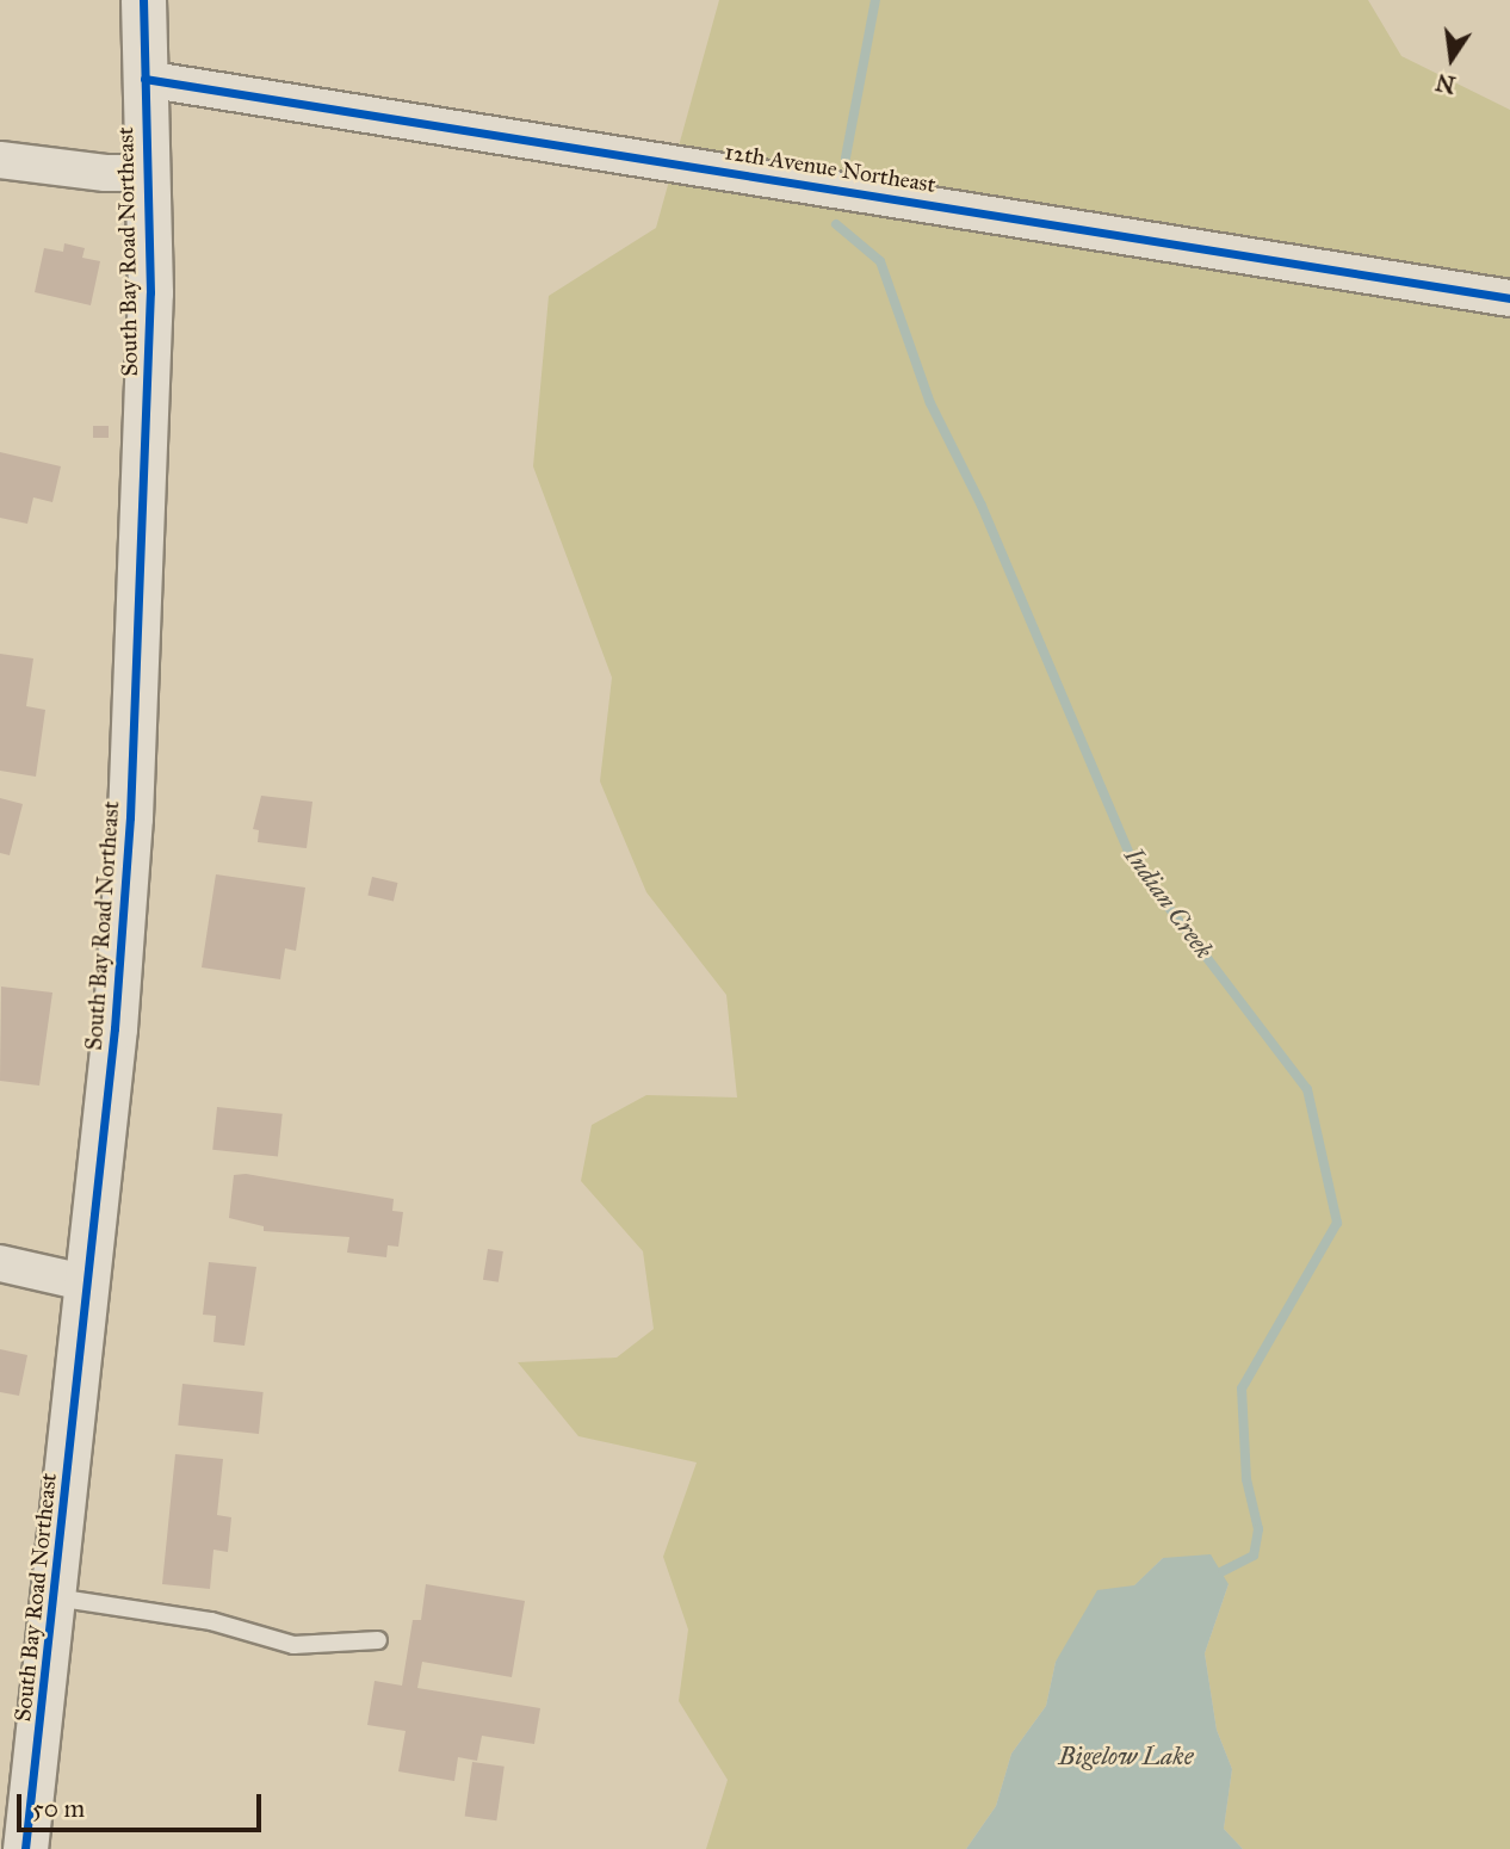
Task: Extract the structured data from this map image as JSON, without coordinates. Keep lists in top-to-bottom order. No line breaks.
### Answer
{"streets":{"street":["12th Avenue Northeast","South Bay Road Northeast"]},"crossings":[["12th Avenue Northeast","South Bay Road Northeast"]],"water":["Indian Creek","Bigelow Lake"],"scale_bar":"50 m","north":"bottom"}
